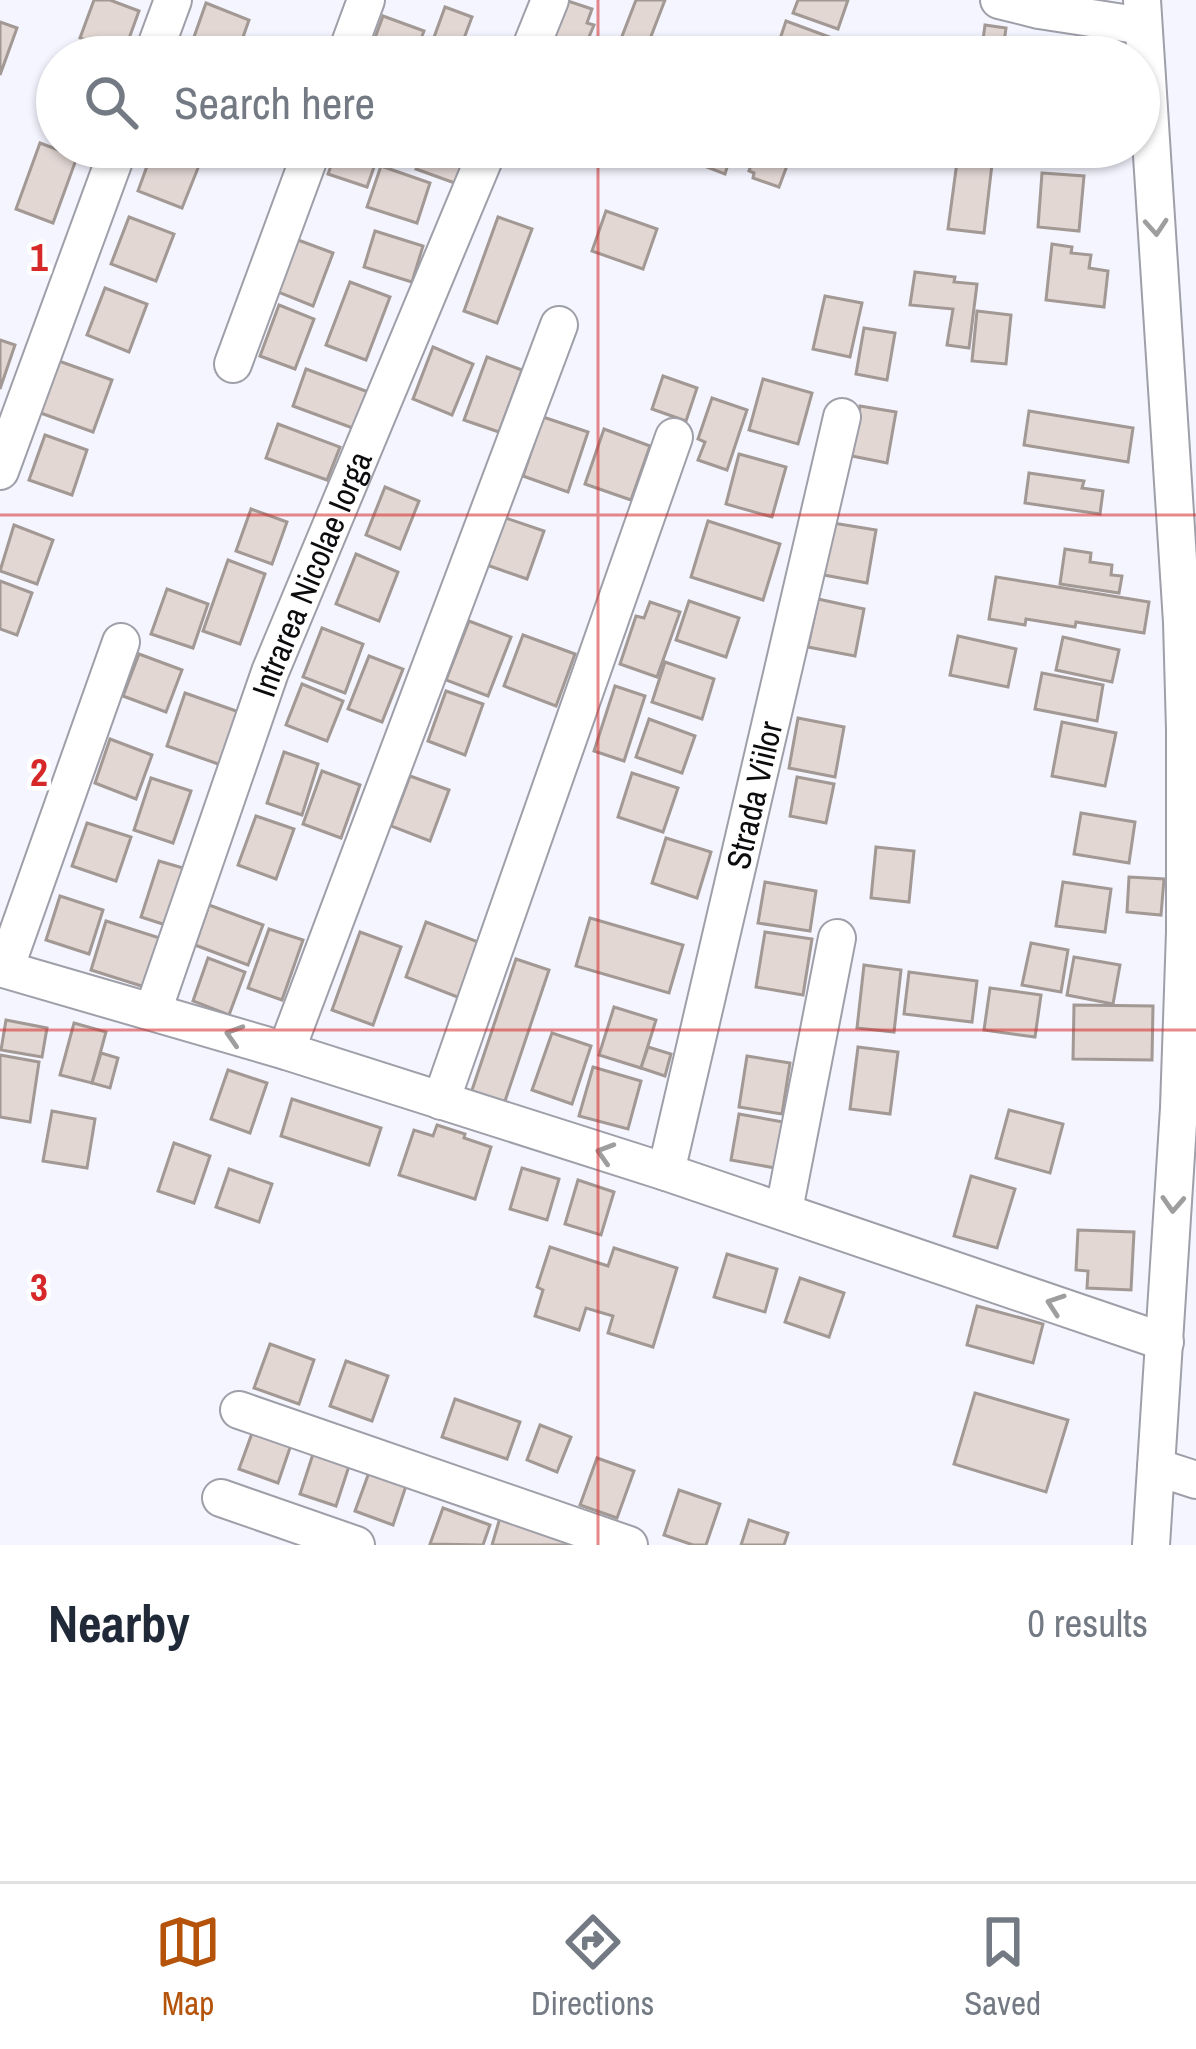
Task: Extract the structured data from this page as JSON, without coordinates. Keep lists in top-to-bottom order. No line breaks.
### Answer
{"streets":{"street":["Intrarea Nicolae Iorga","Strada Viilor"]},"page":{"search":"Search here","heading":["Nearby","0 results"],"nav":["Map","Directions","Saved"]},"grid":{"rows":["1","2","3"]}}
